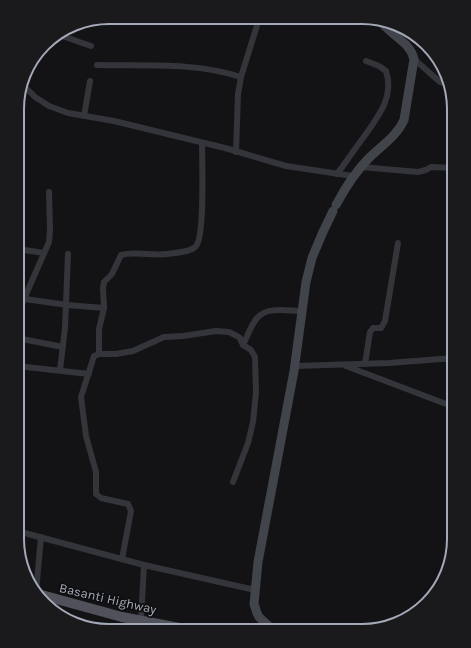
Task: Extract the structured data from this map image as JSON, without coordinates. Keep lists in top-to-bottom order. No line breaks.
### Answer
{"streets":{"main road":["Basanti Highway"]}}
